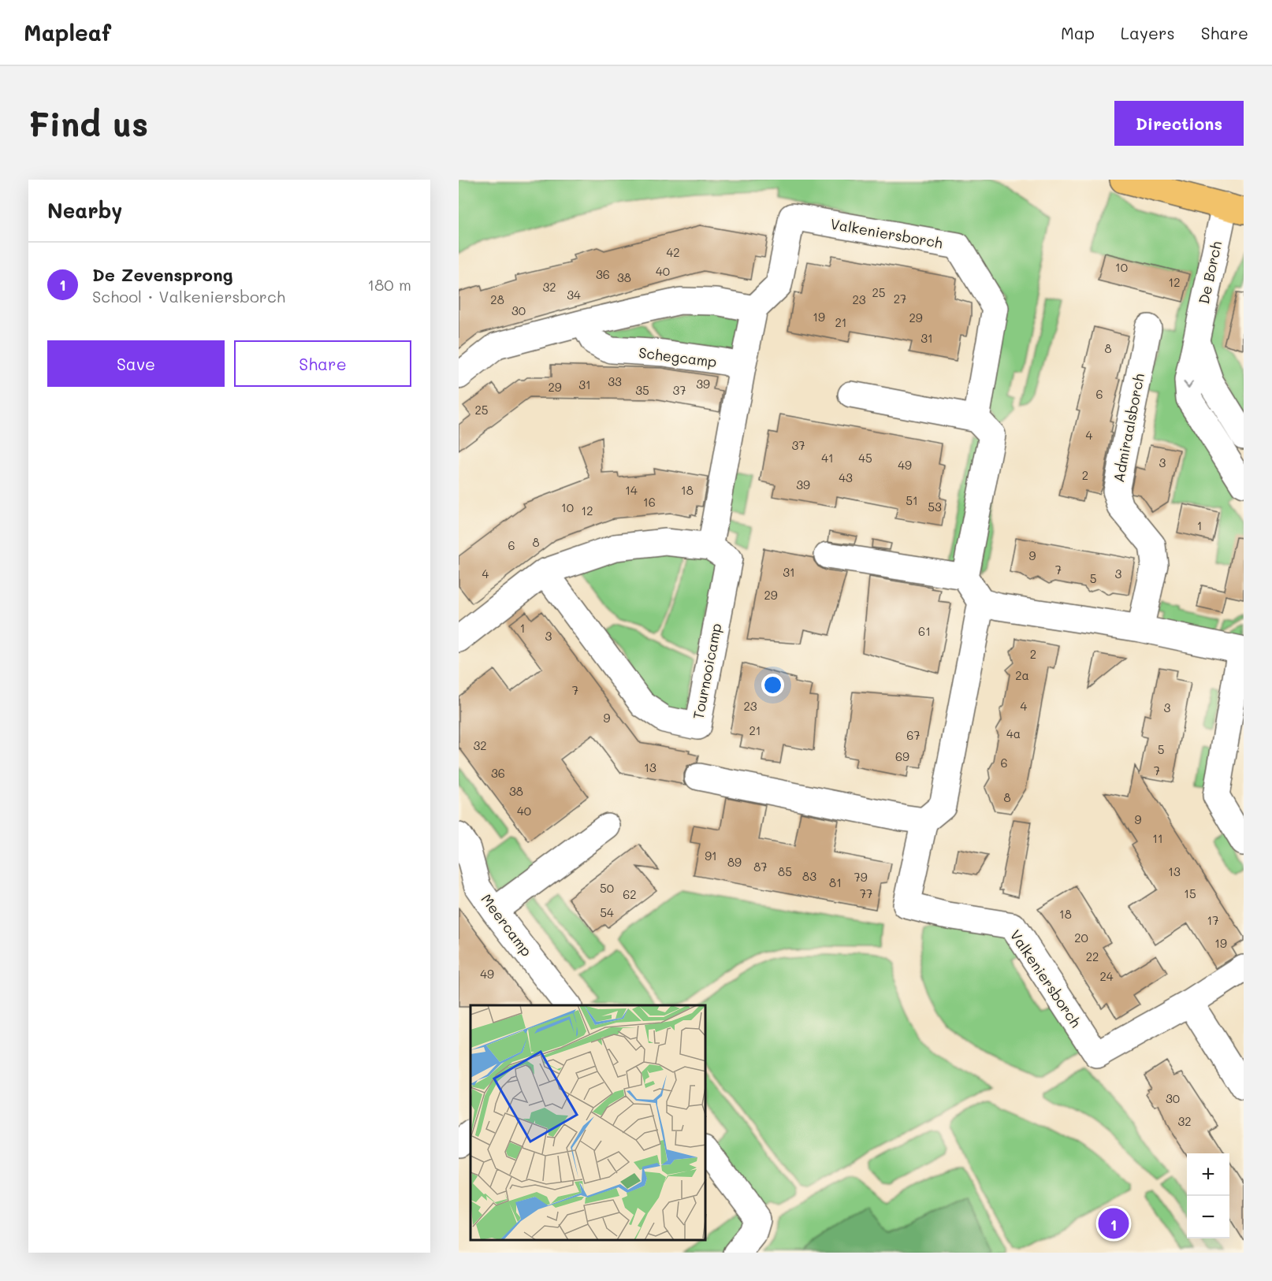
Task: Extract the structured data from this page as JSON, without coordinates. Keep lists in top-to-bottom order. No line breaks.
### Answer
{"streets":{"street":["Valkeniersborch","De Borch","Schegcamp","Admiraalsborch","Tournooicamp","Meercamp"]},"house_numbers":["42","10","40","36","38","12","32","25","34","27","28","23","30","19","29","21","31","8","33","39","31","29","35","37","6","25","4","37","41","45","3","49","2","43","39","14","18","51","16","53","10","12","1","8","6","9","7","31","4","3","5","29","1","61","3","2","2a","7","23","4","3","9","21","4a","67","32","5","69","6","13","7","36","38","8","40","9","11","91","89","87","85","13","83","79","81","50","77","15","62","54","18","17","20","19","22","49","24","30","32"],"page":{"header":"Mapleaf","nav":["Map","Layers","Share"],"buttons":["Directions",["Save","Share"]],"title":"Find us","heading":"Nearby","list":[{"mark":"1","name":"De Zevensprong","note":"School · Valkeniersborch","value":"180 m"}],"map_buttons":["+","−"],"pins":"1"}}
